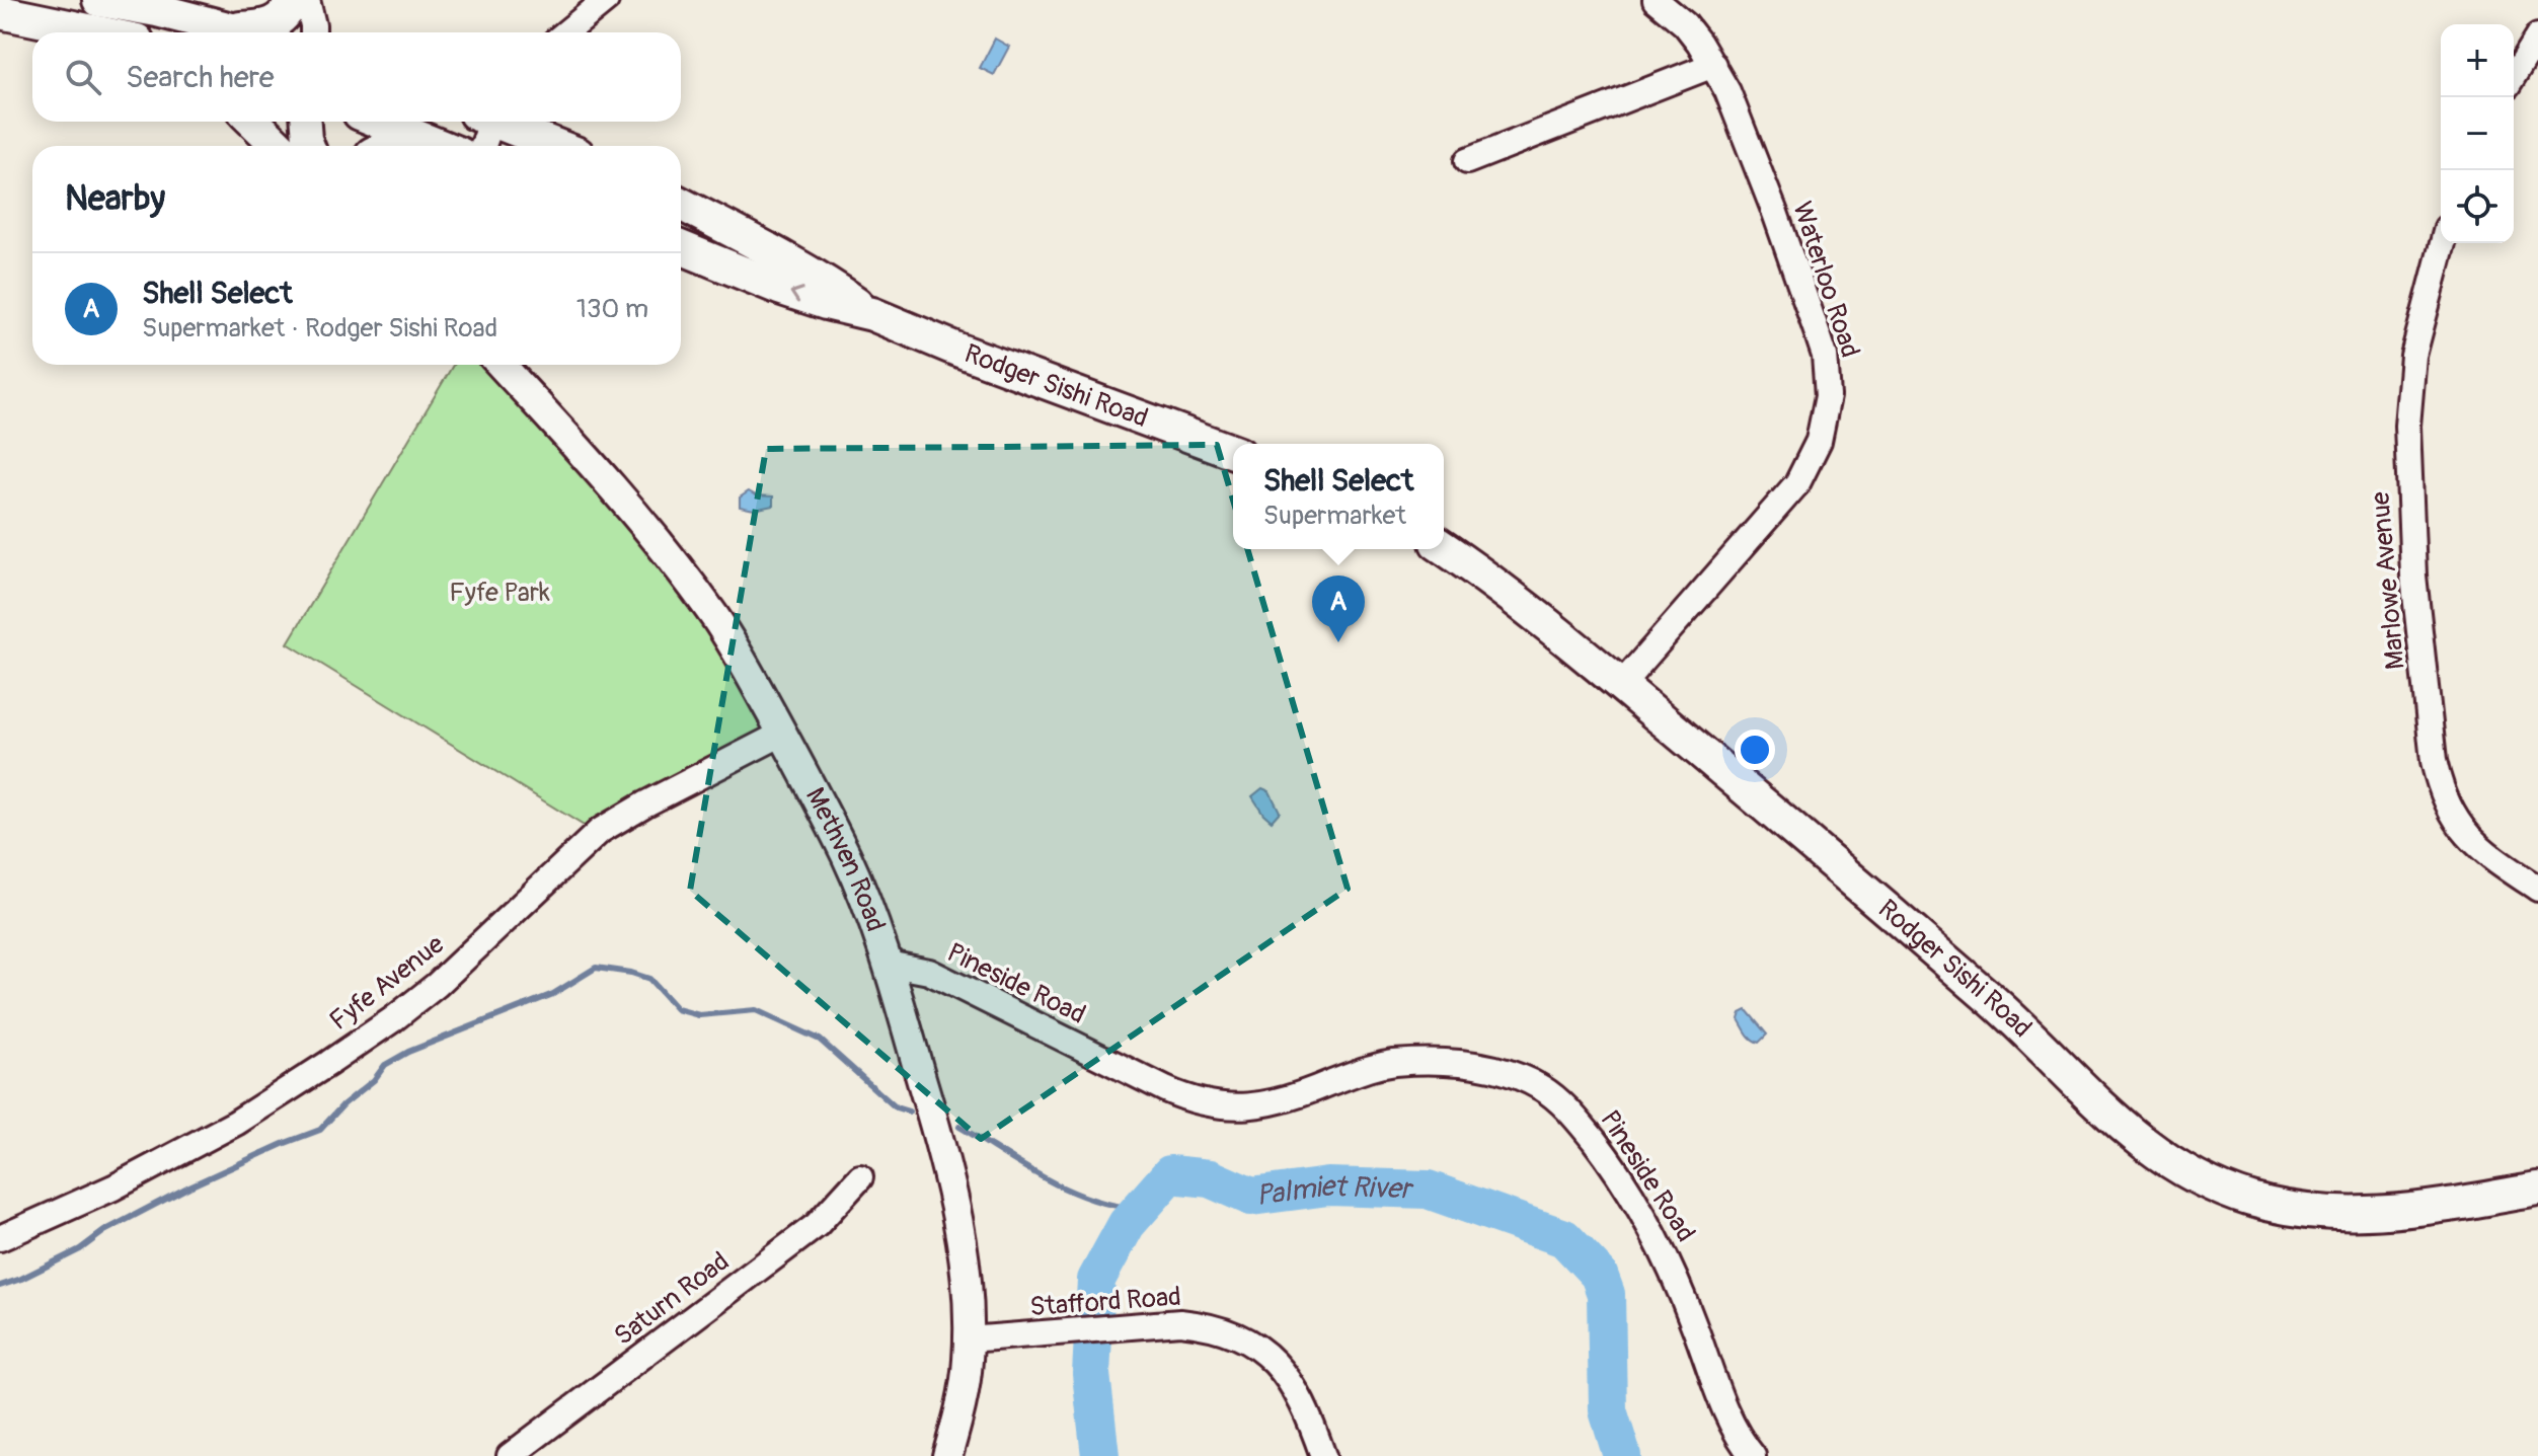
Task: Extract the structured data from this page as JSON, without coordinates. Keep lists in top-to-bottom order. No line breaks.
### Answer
{"streets":{"main road":["Rodger Sishi Road"],"street":["Waterloo Road","Marlowe Avenue","Methven Road","Fyfe Avenue","Pineside Road","Saturn Road","Stafford Road"]},"crossings":[["Waterloo Road","Rodger Sishi Road"],["Methven Road","Fyfe Avenue"],["Methven Road","Pineside Road"],["Methven Road","Stafford Road"]],"water":["Palmiet River"],"parks":["Fyfe Park"],"page":{"map_buttons":["+","−"],"search":"Search here","heading":"Nearby","list":[{"mark":"A","name":"Shell Select","note":"Supermarket · Rodger Sishi Road","value":"130 m"}],"popup":["Shell Select","Supermarket"],"pins":"A"}}
